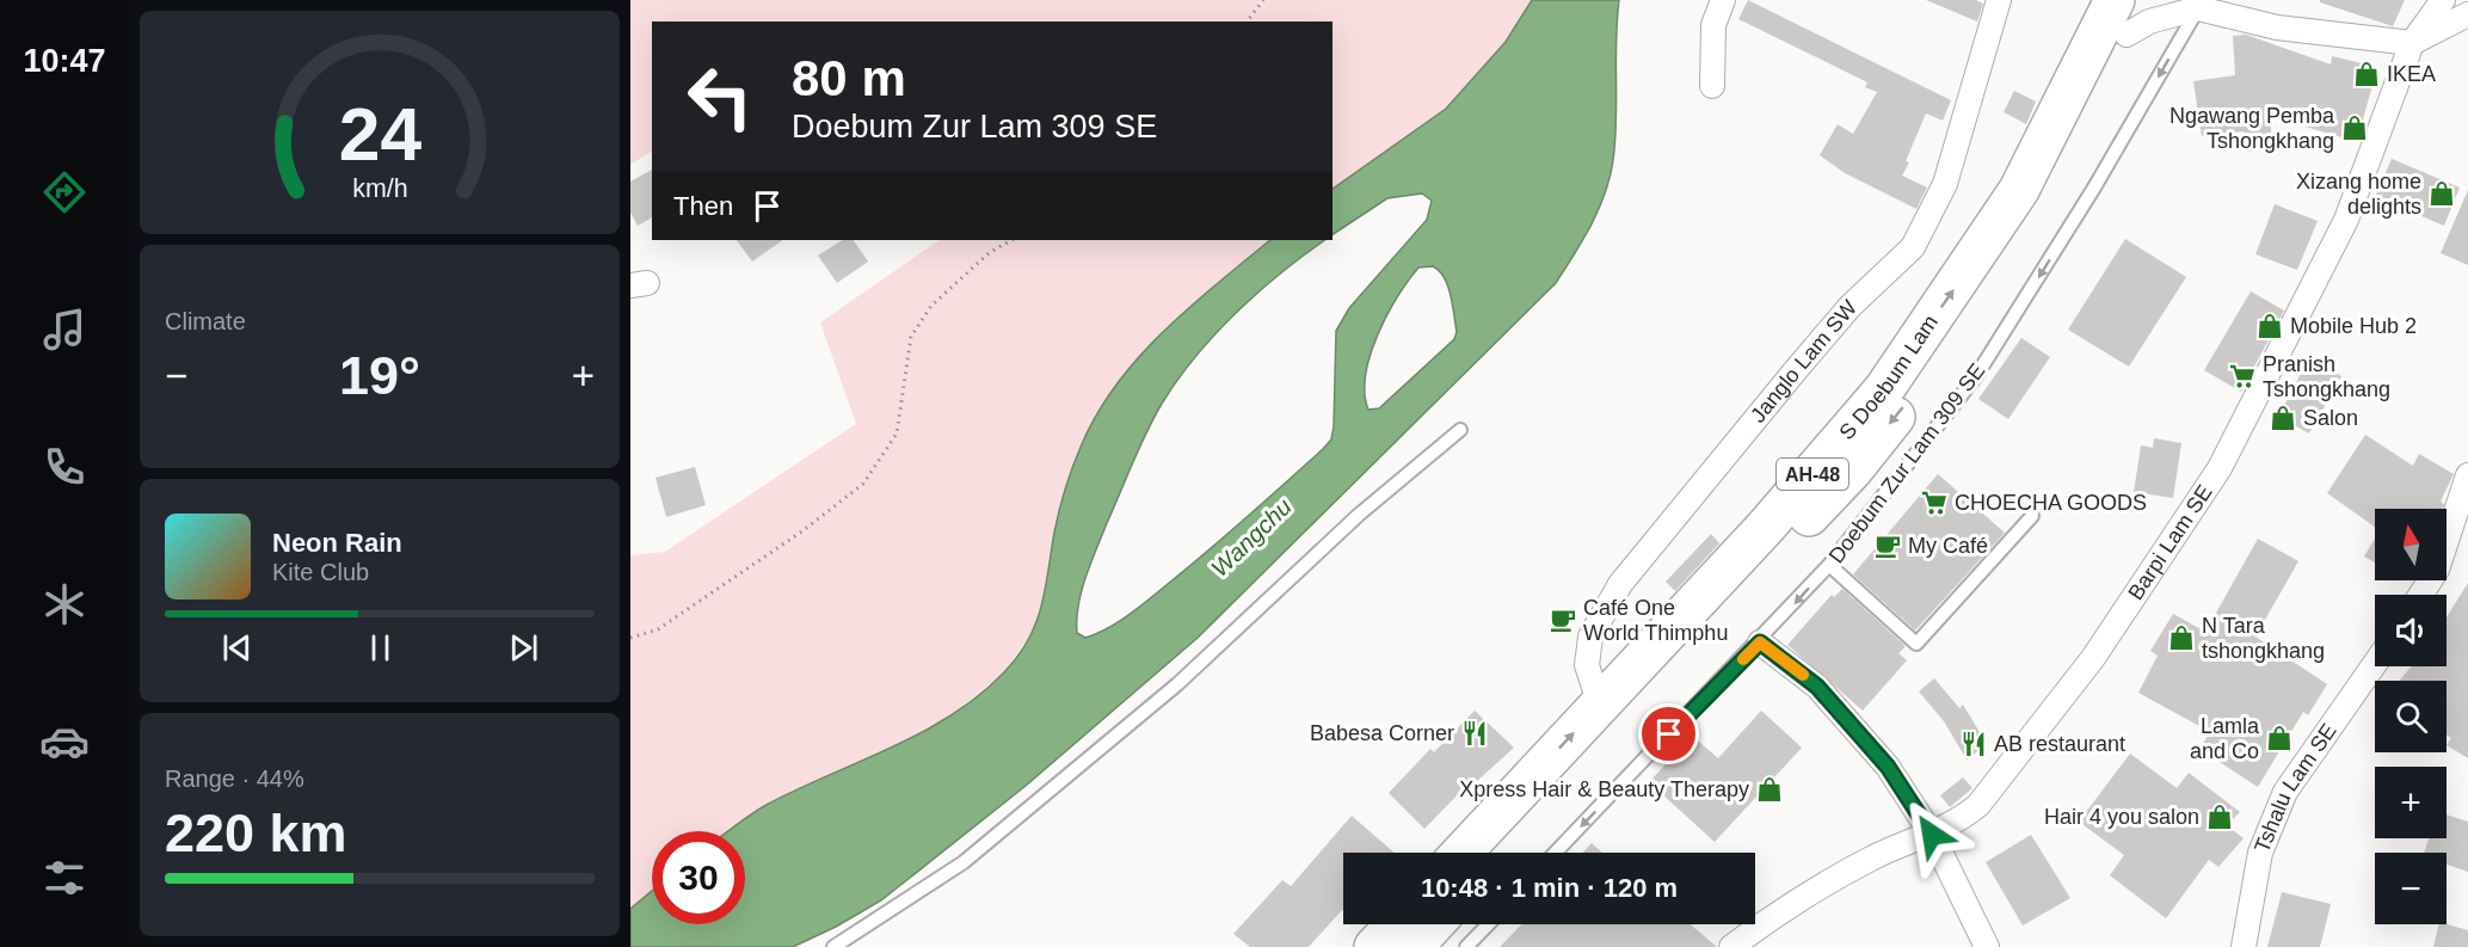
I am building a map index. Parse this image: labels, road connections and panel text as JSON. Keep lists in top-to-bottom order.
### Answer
{
  "streets": {
    "highway": ["S Doebum Lam", "AH-48"],
    "street": ["Janglo Lam SW", "Barpi Lam SE", "Tshalu Lam SE"],
    "lane": ["Doebum Zur Lam 309 SE"]
  },
  "crossings": [
    ["Janglo Lam SW", "S Doebum Lam"]
  ],
  "one_way": ["Doebum Zur Lam 309 SE"],
  "water": ["Wangchu"],
  "places": {
    "shop": [
      "IKEA",
      "Ngawang Pemba Tshongkhang",
      "Xizang home delights",
      "Mobile Hub 2",
      "Salon",
      "N Tara tshongkhang",
      "Lamla and Co",
      "Xpress Hair & Beauty Therapy",
      "Hair 4 you salon"
    ],
    "supermarket": ["Pranish Tshongkhang", "CHOECHA GOODS"],
    "cafe": ["My Café", "Café One World Thimphu"],
    "restaurant": ["Babesa Corner", "AB restaurant"]
  },
  "north": "top",
  "page": {
    "tabs": "10:47",
    "turn": ["80 m", "Doebum Zur Lam 309 SE"],
    "then": "Then",
    "tile": [
      "Climate",
      ["Range · 44%", "220 km"]
    ],
    "heat": ["−", "19°", "+"],
    "map_buttons": ["+", "−"],
    "song": ["Neon Rain", "Kite Club"],
    "limit": "30",
    "trip": "10:48 · 1 min · 120 m",
    "gauge": ["24", "km/h"]
  }
}
